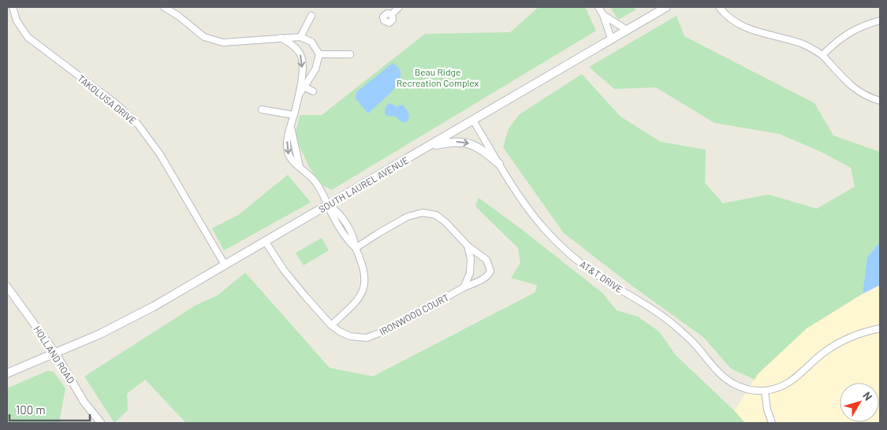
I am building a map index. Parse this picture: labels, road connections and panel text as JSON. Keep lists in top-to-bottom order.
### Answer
{
  "streets": {
    "main road": ["SOUTH LAUREL AVENUE"],
    "street": [
      "TAKOLUSA DRIVE",
      "AT&T DRIVE",
      "IRONWOOD COURT",
      "HOLLAND ROAD"
    ]
  },
  "crossings": [
    ["TAKOLUSA DRIVE", "SOUTH LAUREL AVENUE"],
    ["SOUTH LAUREL AVENUE", "AT&T DRIVE"],
    ["SOUTH LAUREL AVENUE", "IRONWOOD COURT"],
    ["SOUTH LAUREL AVENUE", "HOLLAND ROAD"]
  ],
  "parks": ["Beau Ridge Recreation Complex"],
  "scale_bar": "100 m",
  "north": "top right"
}
